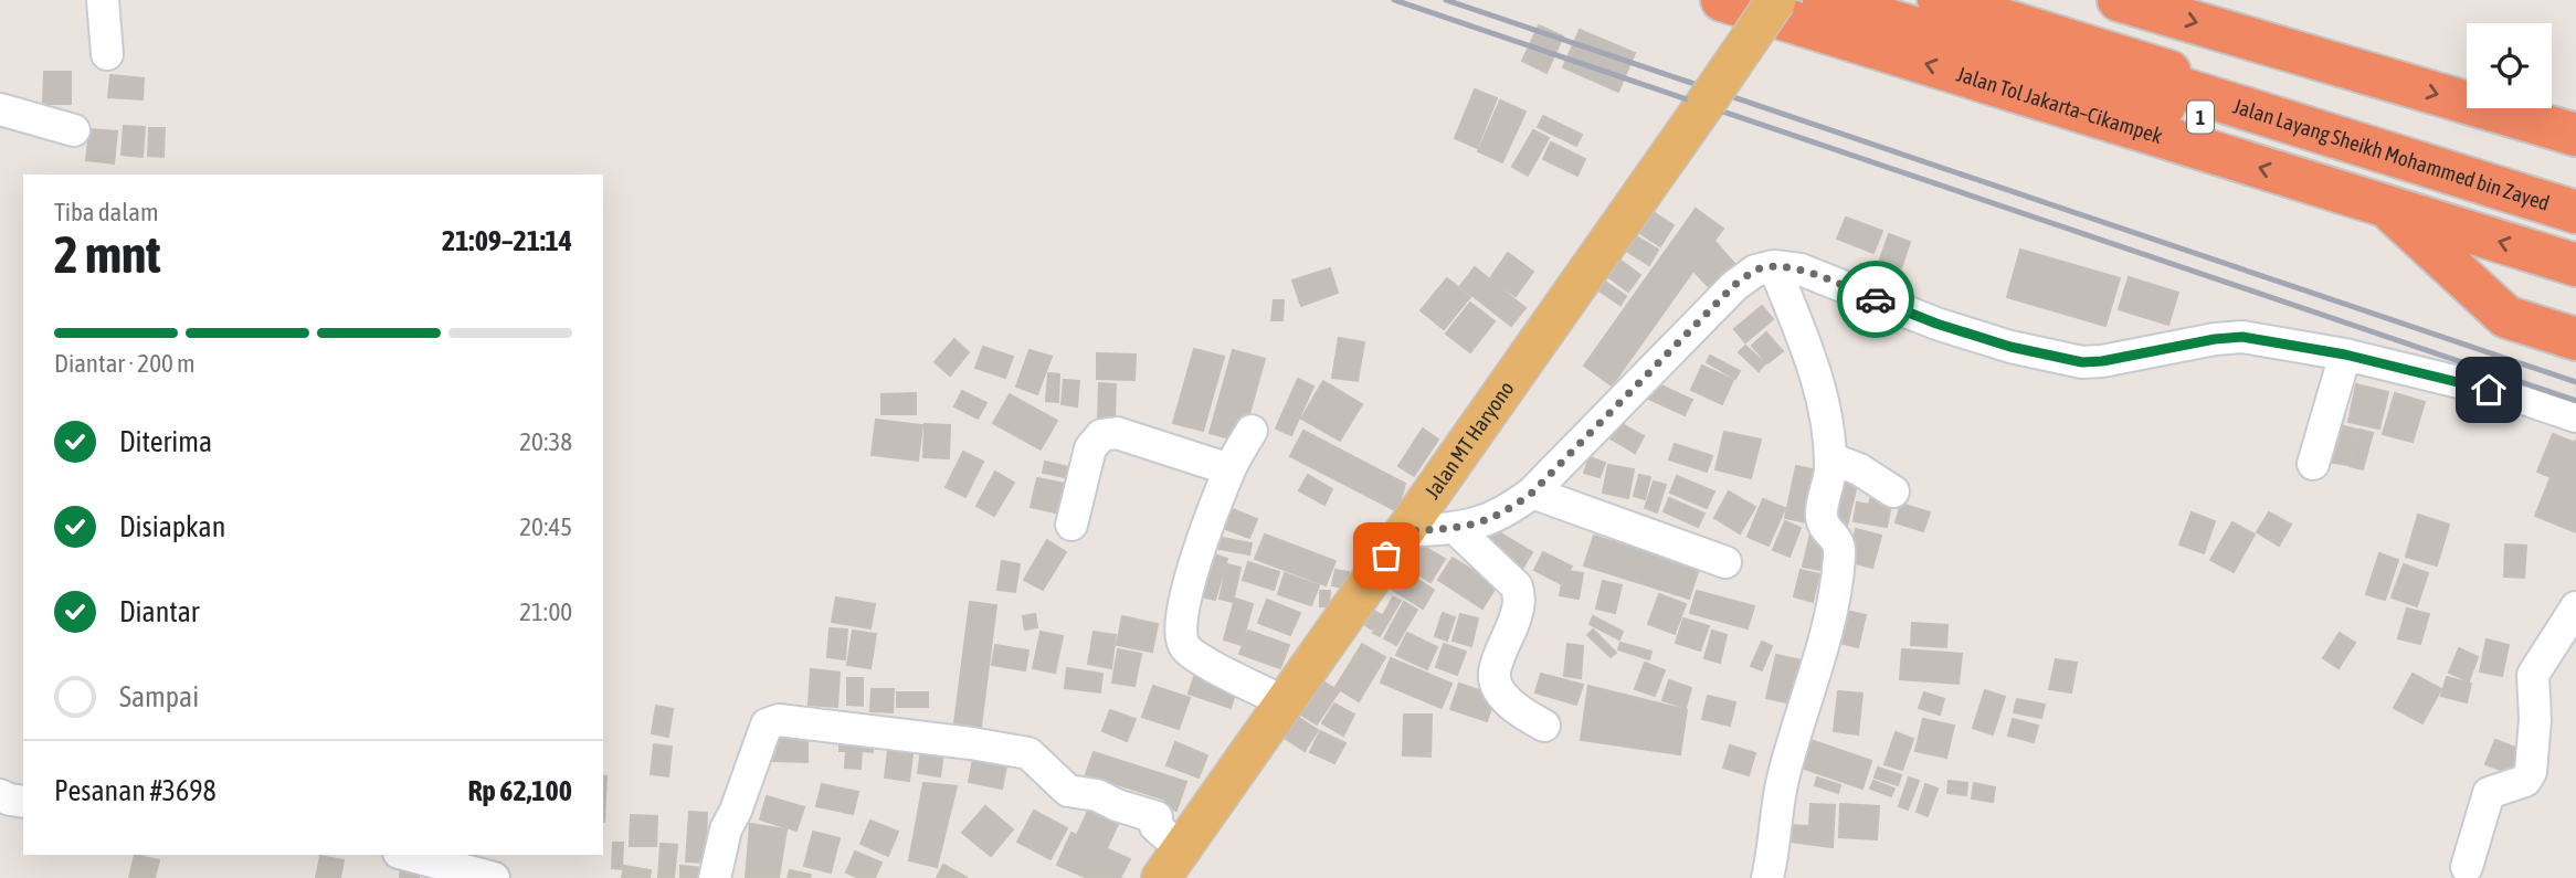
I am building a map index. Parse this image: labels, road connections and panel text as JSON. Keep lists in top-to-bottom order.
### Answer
{
  "streets": {
    "highway": ["Jalan Tol Jakarta–Cikampek", "1", "Jalan Layang Sheikh Mohammed bin Zayed"],
    "main road": ["Jalan MT Haryono"]
  },
  "page": {
    "heading": ["2 mnt", "Tiba dalam", "21:09–21:14"],
    "panel": ["Pesanan #3698", "Rp 62,100"],
    "bar": "Diantar · 200 m",
    "list": [
      ["Diterima", "20:38"],
      ["Disiapkan", "20:45"],
      ["Diantar", "21:00"],
      "Sampai"
    ]
  }
}
